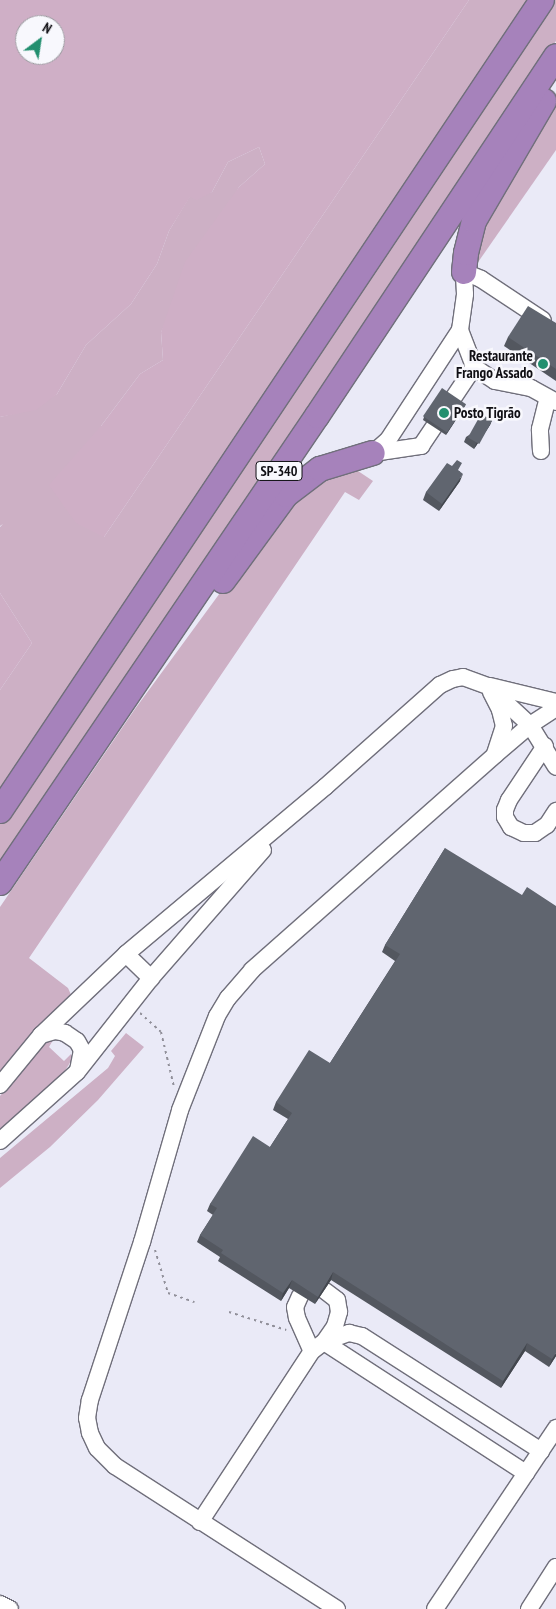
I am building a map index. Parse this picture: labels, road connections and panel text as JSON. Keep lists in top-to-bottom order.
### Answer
{
  "streets": {
    "highway": ["SP-340"]
  },
  "places": ["Restaurante Frango Assado", "Posto Tigrão"],
  "north": "top right"
}
